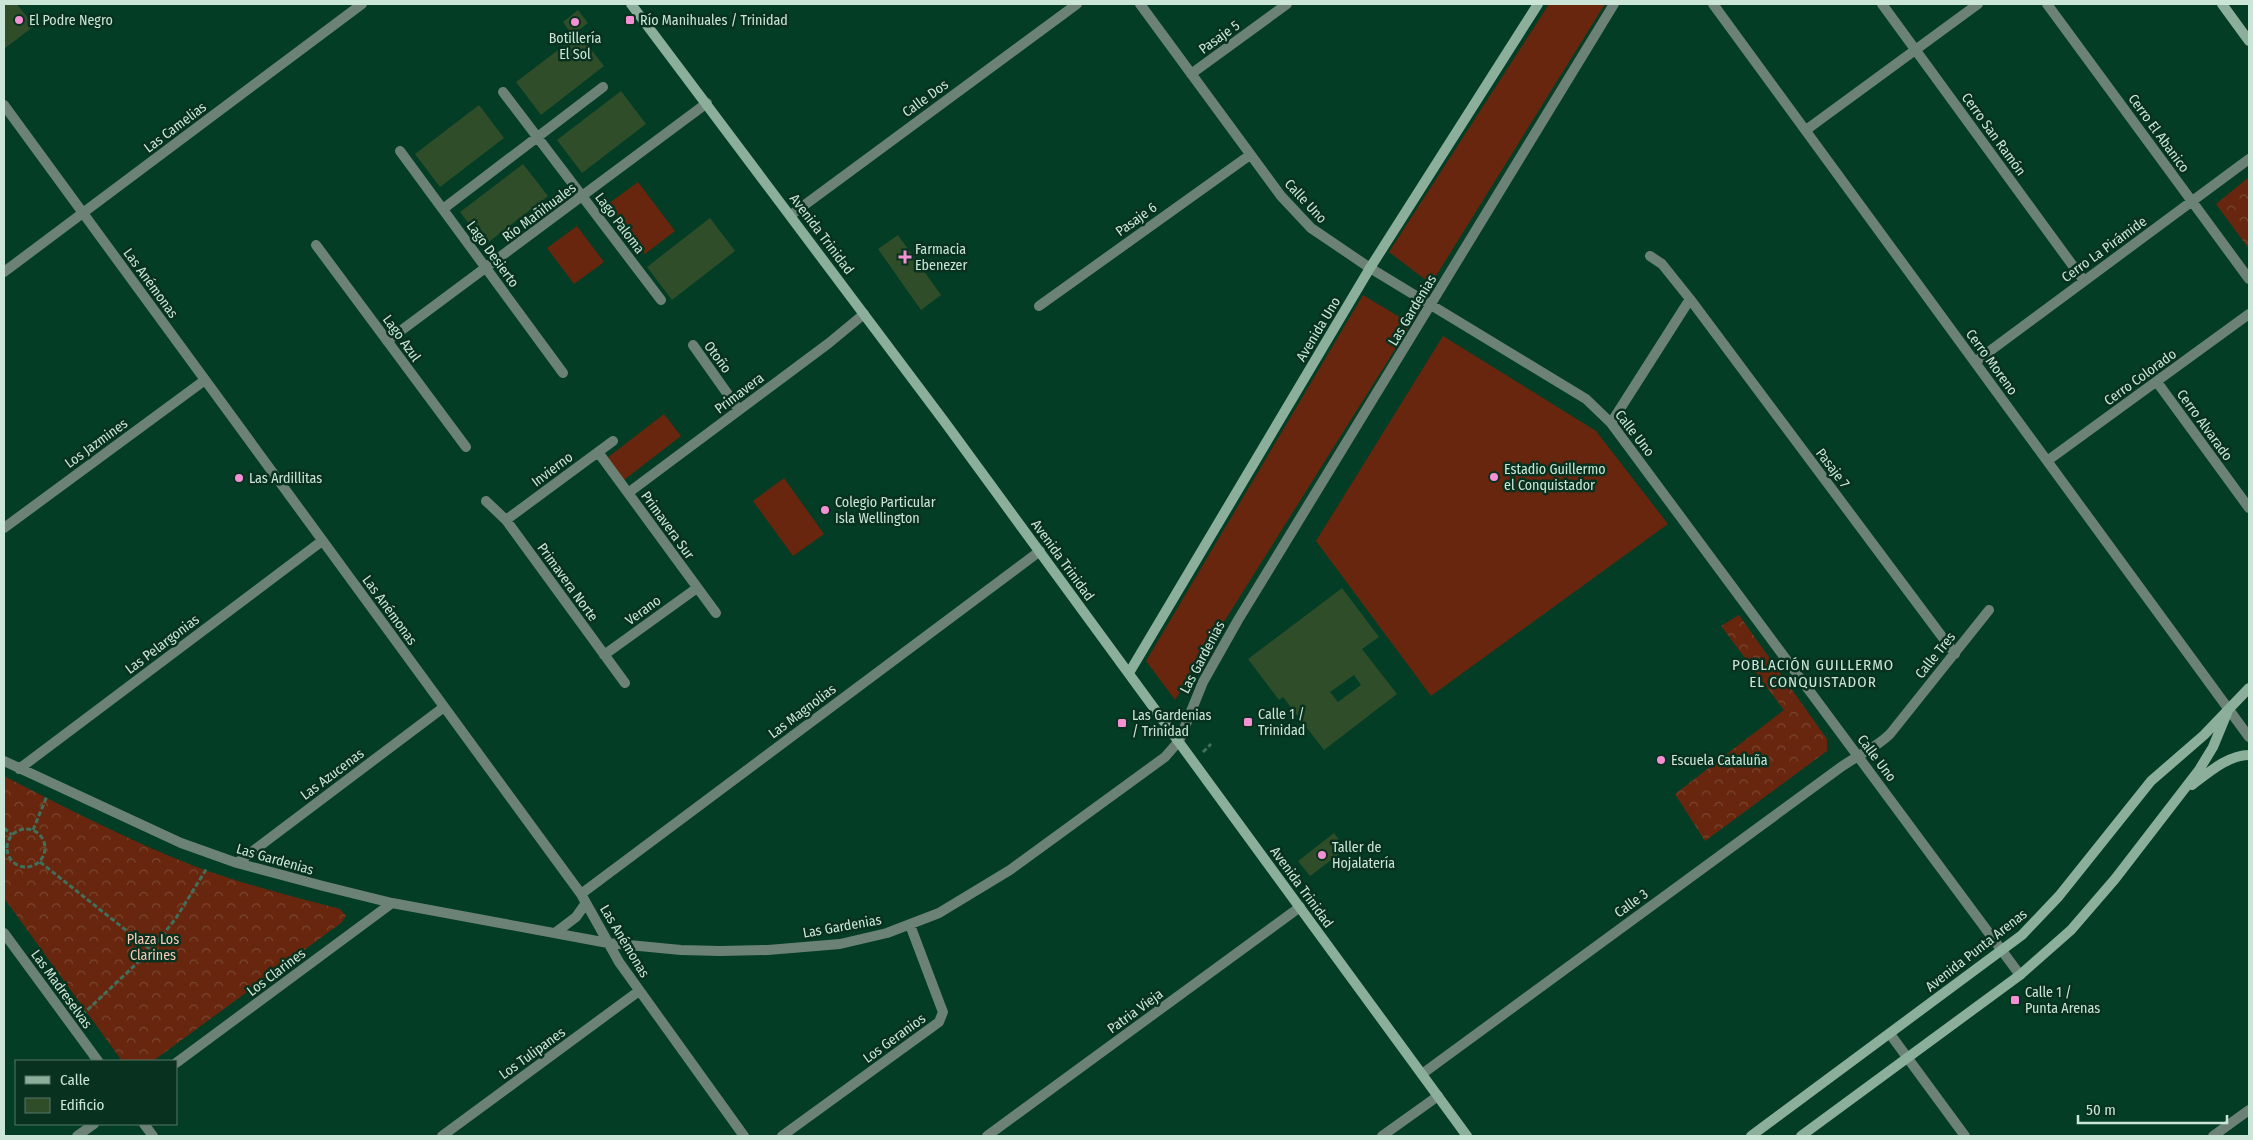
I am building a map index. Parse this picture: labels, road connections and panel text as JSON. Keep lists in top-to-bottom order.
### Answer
{
  "streets": {
    "main road": ["Avenida Trinidad", "Avenida Uno", "Avenida Punta Arenas"],
    "street": [
      "Pasaje 5",
      "Calle Dos",
      "Las Camelias",
      "Cerro El Abanico",
      "Cerro San Ramón",
      "Calle Uno",
      "Río Mañihuales",
      "Pasaje 6",
      "Lago Paloma",
      "Cerro La Pirámide",
      "Lago Desierto",
      "Las Anémonas",
      "Las Gardenias",
      "Lago Azul",
      "Otoño",
      "Cerro Moreno",
      "Cerro Colorado",
      "Primavera",
      "Cerro Alvarado",
      "Los Jazmines",
      "Pasaje 7",
      "Invierno",
      "Primavera Sur",
      "Primavera Norte",
      "Verano",
      "Las Pelargonias",
      "Calle Tres",
      "Las Magnolias",
      "Las Azucenas",
      "Calle 3",
      "Los Clarines",
      "Las Madreselvas",
      "Patria Vieja",
      "Los Geranios",
      "Los Tulipanes"
    ]
  },
  "crossings": [
    ["Pasaje 5", "Calle Uno"],
    ["Calle Dos", "Avenida Trinidad"],
    ["Las Camelias", "Las Anémonas"],
    ["Cerro El Abanico", "Cerro La Pirámide"],
    ["Cerro San Ramón", "Cerro La Pirámide"],
    ["Calle Uno", "Pasaje 6"],
    ["Calle Uno", "Las Gardenias"],
    ["Calle Uno", "Avenida Uno"],
    ["Calle Uno", "Calle Tres"],
    ["Calle Uno", "Calle 3"],
    ["Calle Uno", "Avenida Punta Arenas"],
    ["Río Mañihuales", "Lago Paloma"],
    ["Río Mañihuales", "Avenida Trinidad"],
    ["Río Mañihuales", "Lago Desierto"],
    ["Río Mañihuales", "Lago Azul"],
    ["Avenida Trinidad", "Las Gardenias"],
    ["Avenida Trinidad", "Avenida Uno"],
    ["Avenida Trinidad", "Primavera"],
    ["Avenida Trinidad", "Las Magnolias"],
    ["Avenida Trinidad", "Calle 3"],
    ["Avenida Trinidad", "Patria Vieja"],
    ["Cerro La Pirámide", "Cerro Moreno"],
    ["Las Anémonas", "Las Gardenias"],
    ["Las Anémonas", "Los Jazmines"],
    ["Las Anémonas", "Las Pelargonias"],
    ["Las Anémonas", "Las Magnolias"],
    ["Las Anémonas", "Las Azucenas"],
    ["Las Anémonas", "Los Tulipanes"],
    ["Las Gardenias", "Las Pelargonias"],
    ["Las Gardenias", "Las Azucenas"],
    ["Las Gardenias", "Los Clarines"],
    ["Las Gardenias", "Los Geranios"],
    ["Otoño", "Primavera"],
    ["Cerro Moreno", "Cerro Colorado"],
    ["Cerro Moreno", "Avenida Punta Arenas"],
    ["Cerro Colorado", "Cerro Alvarado"],
    ["Primavera", "Primavera Sur"],
    ["Pasaje 7", "Calle Tres"],
    ["Invierno", "Primavera Sur"],
    ["Invierno", "Primavera Norte"],
    ["Primavera Sur", "Verano"],
    ["Primavera Norte", "Verano"],
    ["Calle Tres", "Calle 3"]
  ],
  "districts": ["POBLACIÓN GUILLERMO EL CONQUISTADOR"],
  "parks": ["Plaza Los Clarines"],
  "places": {
    "other": [
      "El Podre Negro",
      "Botillería El Sol",
      "Estadio Guillermo el Conquistador",
      "Las Ardillitas",
      "Colegio Particular Isla Wellington",
      "Escuela Cataluña",
      "Taller de Hojalatería"
    ],
    "transit": [
      "Río Manihuales / Trinidad",
      "Calle 1 / Trinidad",
      "Las Gardenias / Trinidad",
      "Calle 1 / Punta Arenas"
    ],
    "health": ["Farmacia Ebenezer"]
  },
  "legend": ["Calle", "Edificio"],
  "scale_bar": "50 m"
}
